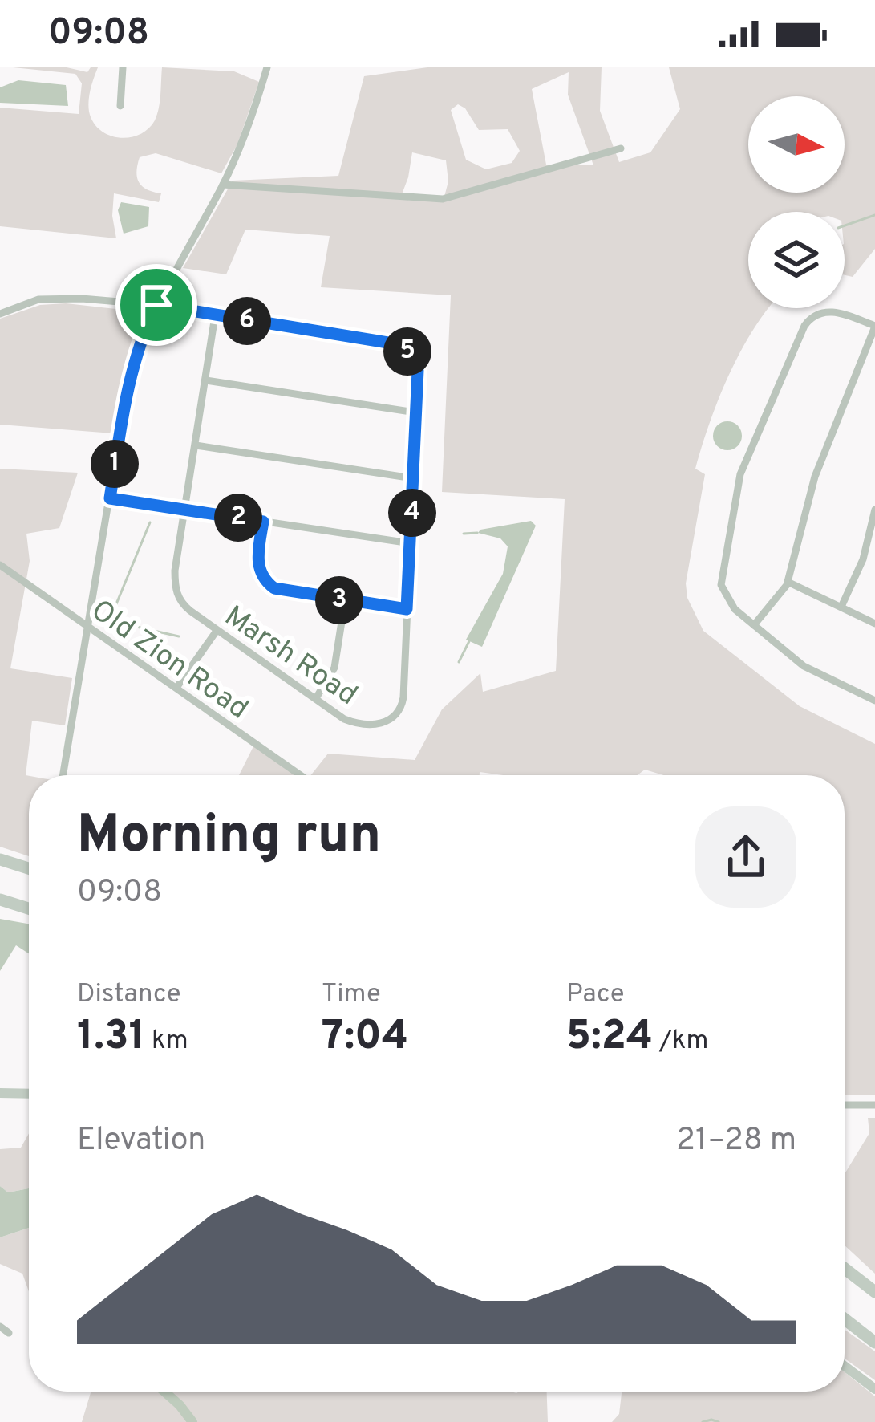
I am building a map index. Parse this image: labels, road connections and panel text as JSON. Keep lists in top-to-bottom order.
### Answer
{
  "streets": {
    "street": ["Marsh Road", "Old Zion Road"]
  },
  "north": "right",
  "page": {
    "status": "09:08",
    "pins": [
      "6",
      "5",
      "1",
      "4",
      "2",
      "3"
    ],
    "heading": ["Morning run", "09:08"],
    "stats": [
      ["Distance", "1.31 km"],
      ["Time", "7:04"],
      ["Pace", "5:24 /km"]
    ],
    "chart": ["Elevation", "21–28 m"]
  }
}
